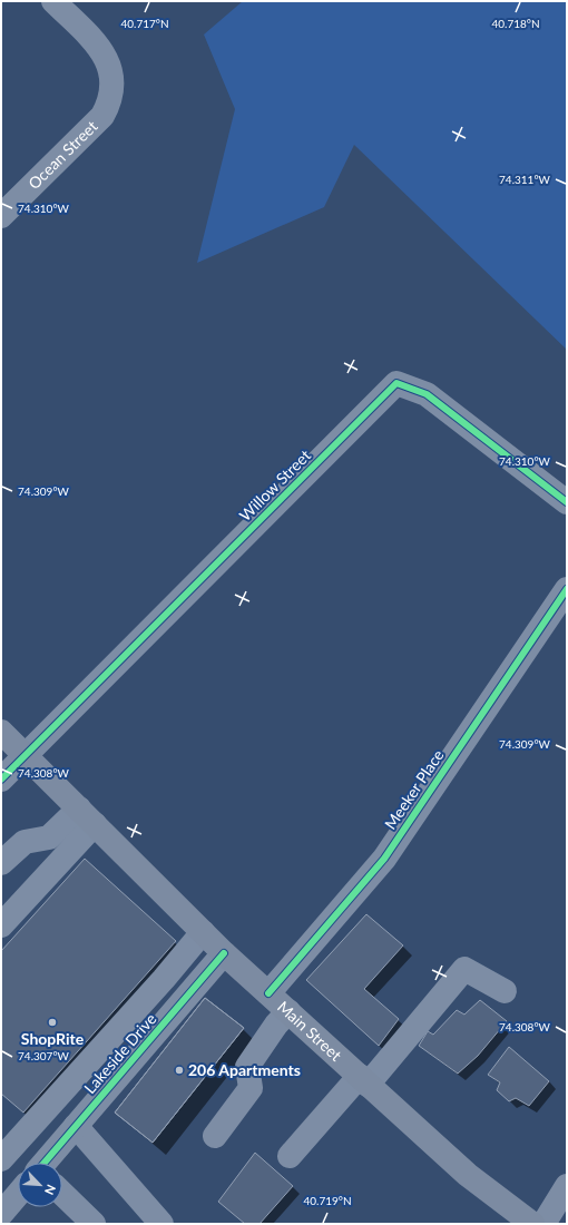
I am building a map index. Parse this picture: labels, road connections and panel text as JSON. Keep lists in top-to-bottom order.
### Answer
{
  "streets": {
    "main road": ["Main Street"],
    "street": [
      "Ocean Street",
      "Willow Street",
      "Meeker Place",
      "Lakeside Drive"
    ]
  },
  "crossings": [
    ["Willow Street", "Main Street"],
    ["Meeker Place", "Main Street"],
    ["Main Street", "Lakeside Drive"]
  ],
  "places": ["ShopRite", "206 Apartments"],
  "north": "bottom right",
  "coordinates": [
    "40.717°N",
    "40.718°N",
    "74.311°W",
    "74.310°W",
    "74.309°W",
    "74.308°W",
    "74.307°W",
    "40.719°N"
  ]
}
